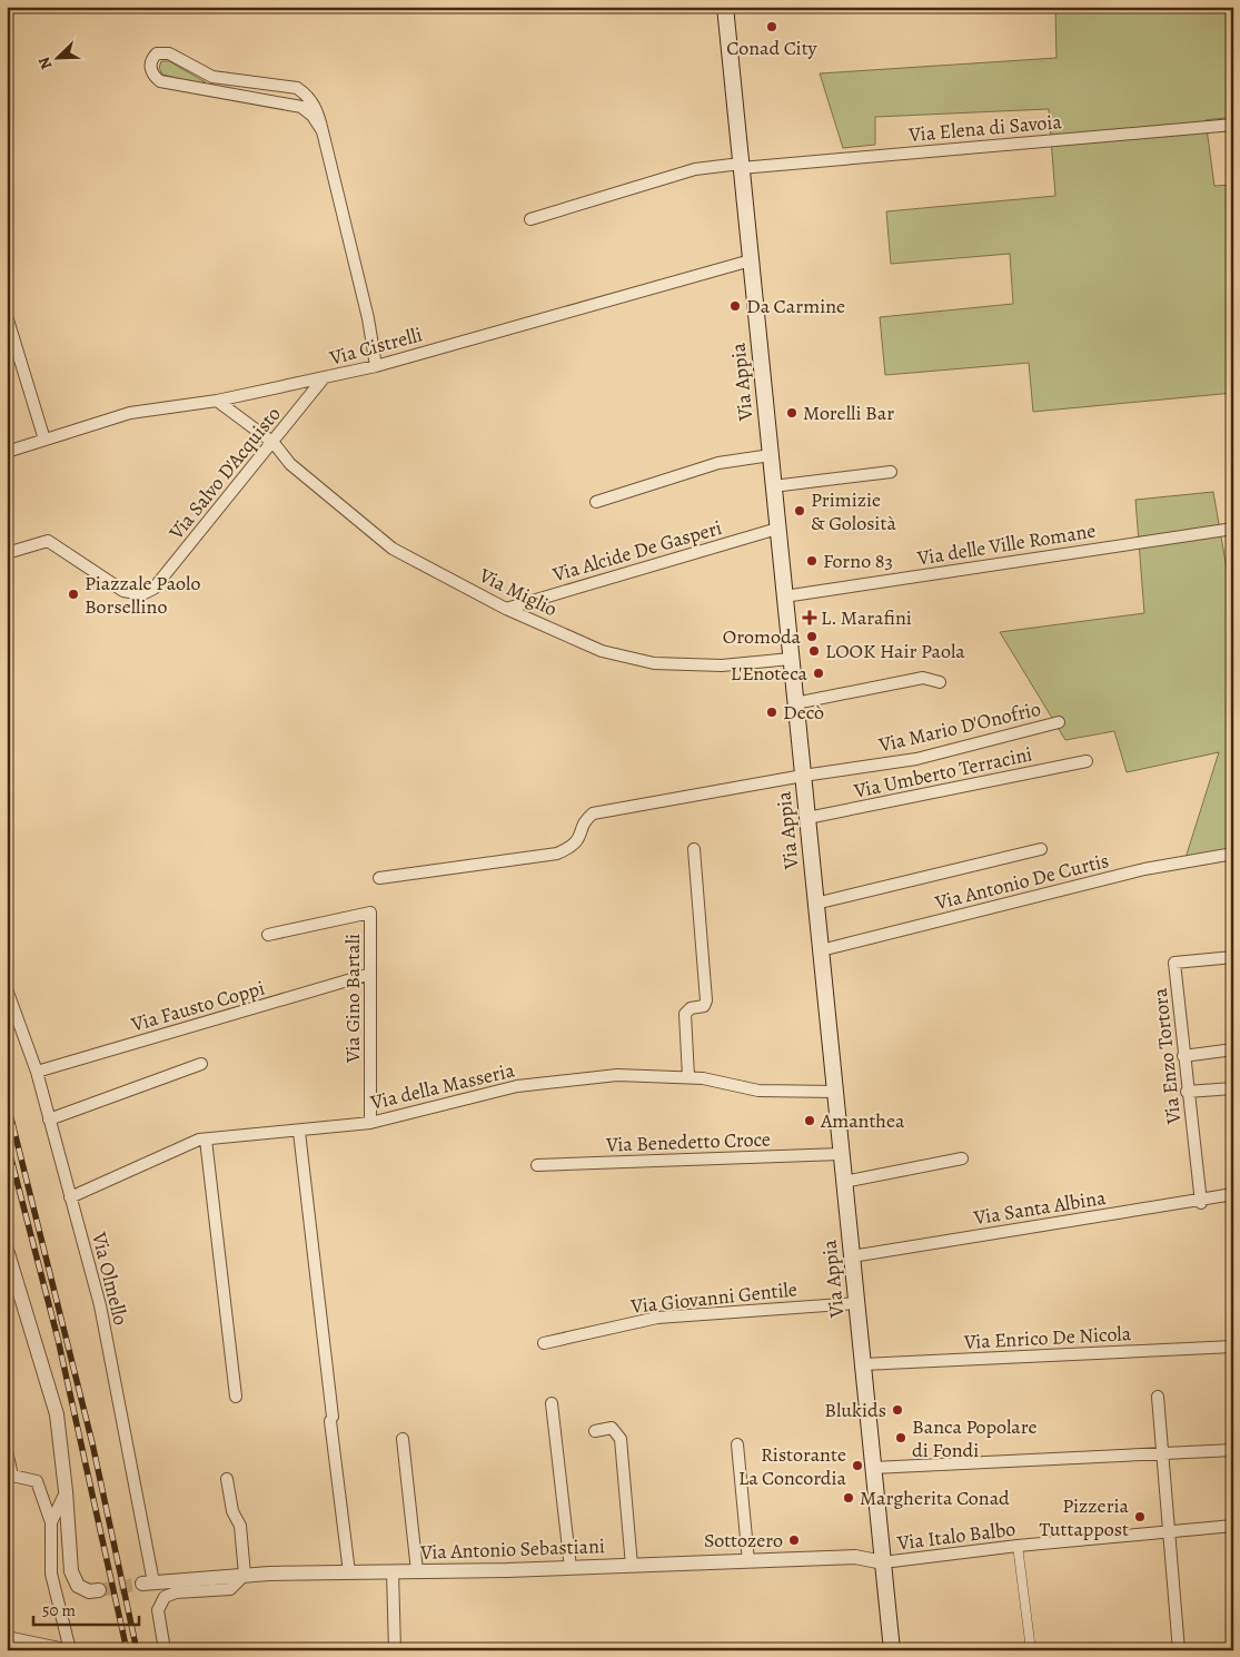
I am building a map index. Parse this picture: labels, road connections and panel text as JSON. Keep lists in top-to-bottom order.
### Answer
{
  "streets": {
    "main road": ["Via Appia"],
    "street": [
      "Via Elena di Savoia",
      "Via Cistrelli",
      "Via Salvo D'Acquisto",
      "Via delle Ville Romane",
      "Via Alcide De Gasperi",
      "Via Miglio",
      "Via Mario D'Onofrio",
      "Via Umberto Terracini",
      "Via Antonio De Curtis",
      "Via Gino Bartali",
      "Via Fausto Coppi",
      "Via Enzo Tortora",
      "Via della Masseria",
      "Via Benedetto Croce",
      "Via Santa Albina",
      "Via Olmello",
      "Via Giovanni Gentile",
      "Via Enrico De Nicola",
      "Via Italo Balbo",
      "Via Antonio Sebastiani"
    ]
  },
  "crossings": [
    ["Via Elena di Savoia", "Via Appia"],
    ["Via Cistrelli", "Via Appia"],
    ["Via Cistrelli", "Via Salvo D'Acquisto"],
    ["Via Cistrelli", "Via Miglio"],
    ["Via Appia", "Via delle Ville Romane"],
    ["Via Appia", "Via Alcide De Gasperi"],
    ["Via Appia", "Via Miglio"],
    ["Via Appia", "Via Mario D'Onofrio"],
    ["Via Appia", "Via Umberto Terracini"],
    ["Via Appia", "Via Antonio De Curtis"],
    ["Via Appia", "Via della Masseria"],
    ["Via Appia", "Via Benedetto Croce"],
    ["Via Appia", "Via Santa Albina"],
    ["Via Appia", "Via Giovanni Gentile"],
    ["Via Appia", "Via Enrico De Nicola"],
    ["Via Appia", "Via Italo Balbo"],
    ["Via Appia", "Via Antonio Sebastiani"],
    ["Via Salvo D'Acquisto", "Via Miglio"],
    ["Via Alcide De Gasperi", "Via Miglio"],
    ["Via Gino Bartali", "Via Fausto Coppi"],
    ["Via Gino Bartali", "Via della Masseria"],
    ["Via Fausto Coppi", "Via Olmello"],
    ["Via Enzo Tortora", "Via Santa Albina"],
    ["Via della Masseria", "Via Olmello"],
    ["Via Olmello", "Via Antonio Sebastiani"],
    ["Via Italo Balbo", "Via Antonio Sebastiani"]
  ],
  "places": {
    "other": [
      "Conad City",
      "Da Carmine",
      "Morelli Bar",
      "Primizie & Golosità",
      "Forno 83",
      "Piazzale Paolo Borsellino",
      "Oromoda",
      "LOOK Hair Paola",
      "L'Enoteca",
      "Decò",
      "Amanthea",
      "Blukids",
      "Banca Popolare di Fondi",
      "Ristorante La Concordia",
      "Margherita Conad",
      "Pizzeria Tuttappost",
      "Sottozero"
    ],
    "health": ["L. Marafini"]
  },
  "scale_bar": "50 m",
  "north": "bottom left"
}
